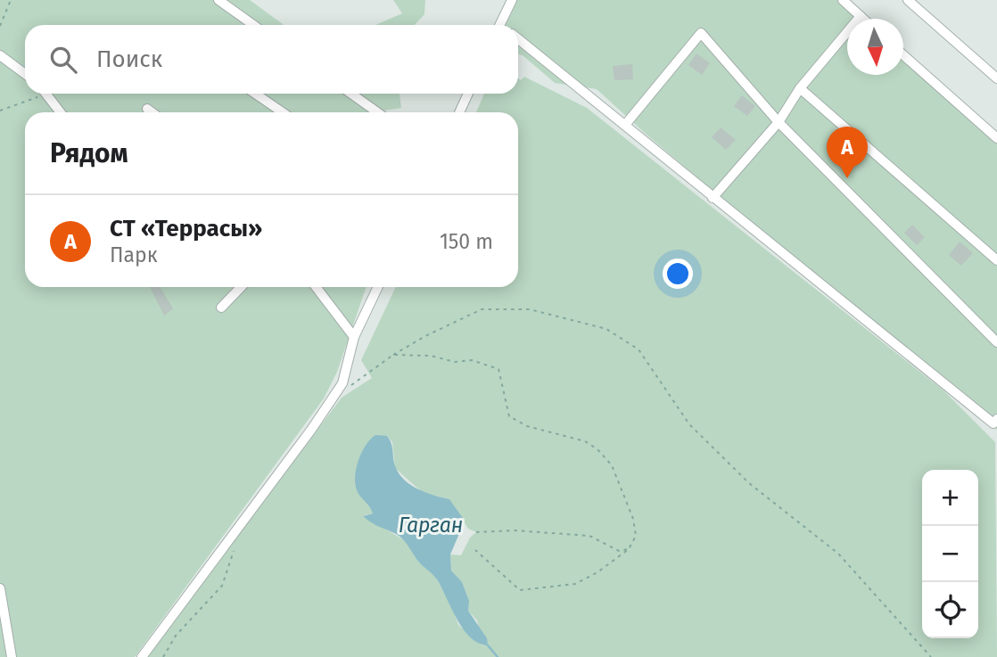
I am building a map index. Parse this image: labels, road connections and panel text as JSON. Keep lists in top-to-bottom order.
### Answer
{
  "water": ["Гарган"],
  "north": "bottom",
  "page": {
    "search": "Поиск",
    "heading": "Рядом",
    "pins": "A",
    "list": [
      {
        "mark": "A",
        "name": "СТ «Террасы»",
        "note": "Парк",
        "value": "150 m"
      }
    ],
    "map_buttons": ["+", "−"]
  }
}
